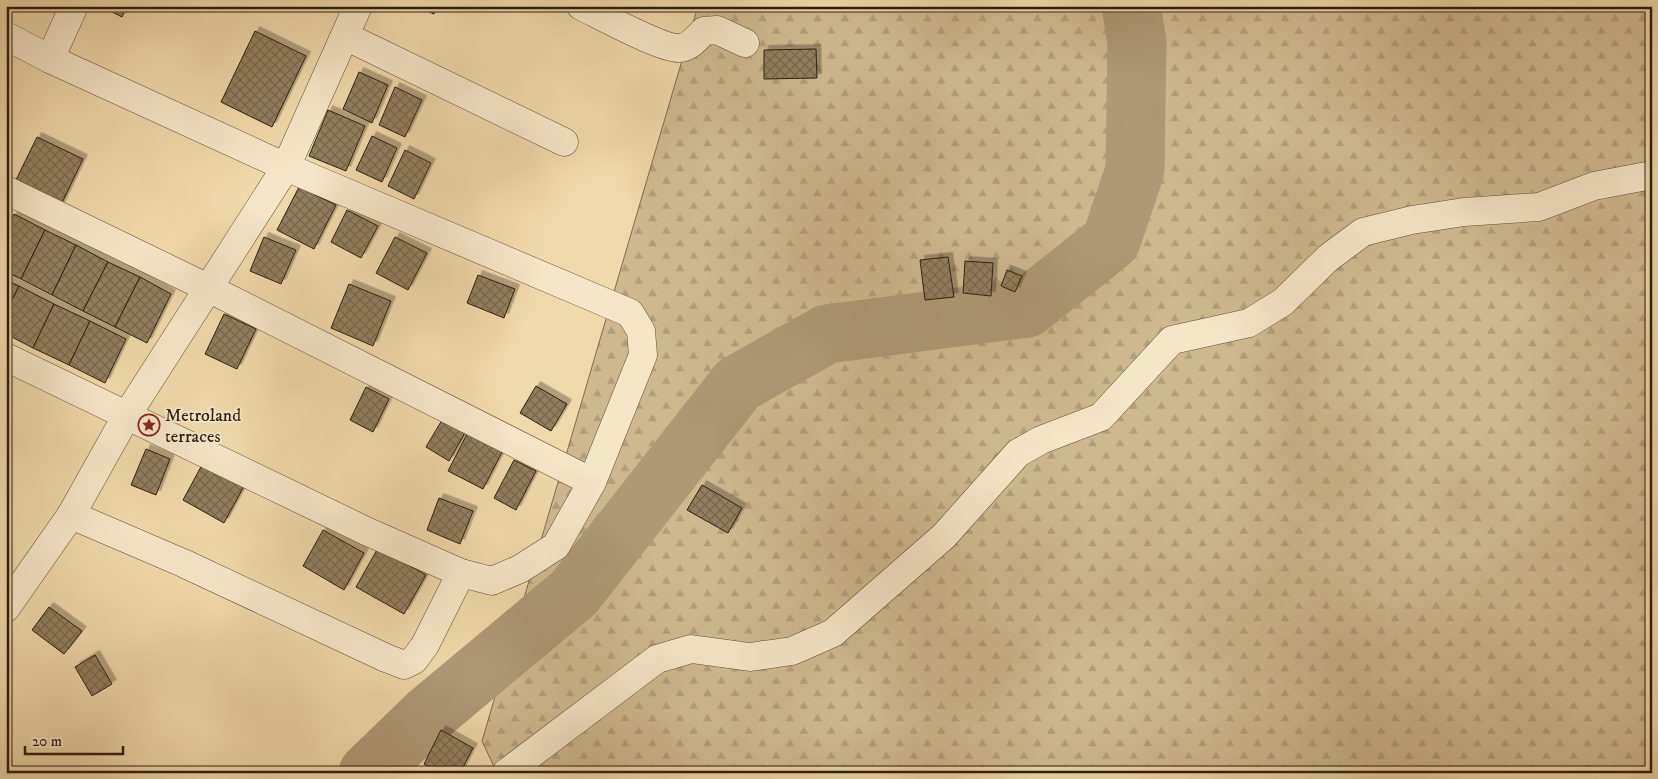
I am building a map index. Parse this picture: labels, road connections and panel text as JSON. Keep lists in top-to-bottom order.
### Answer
{
  "places": {
    "place": ["Metroland terraces"]
  },
  "scale_bar": "20 m"
}
